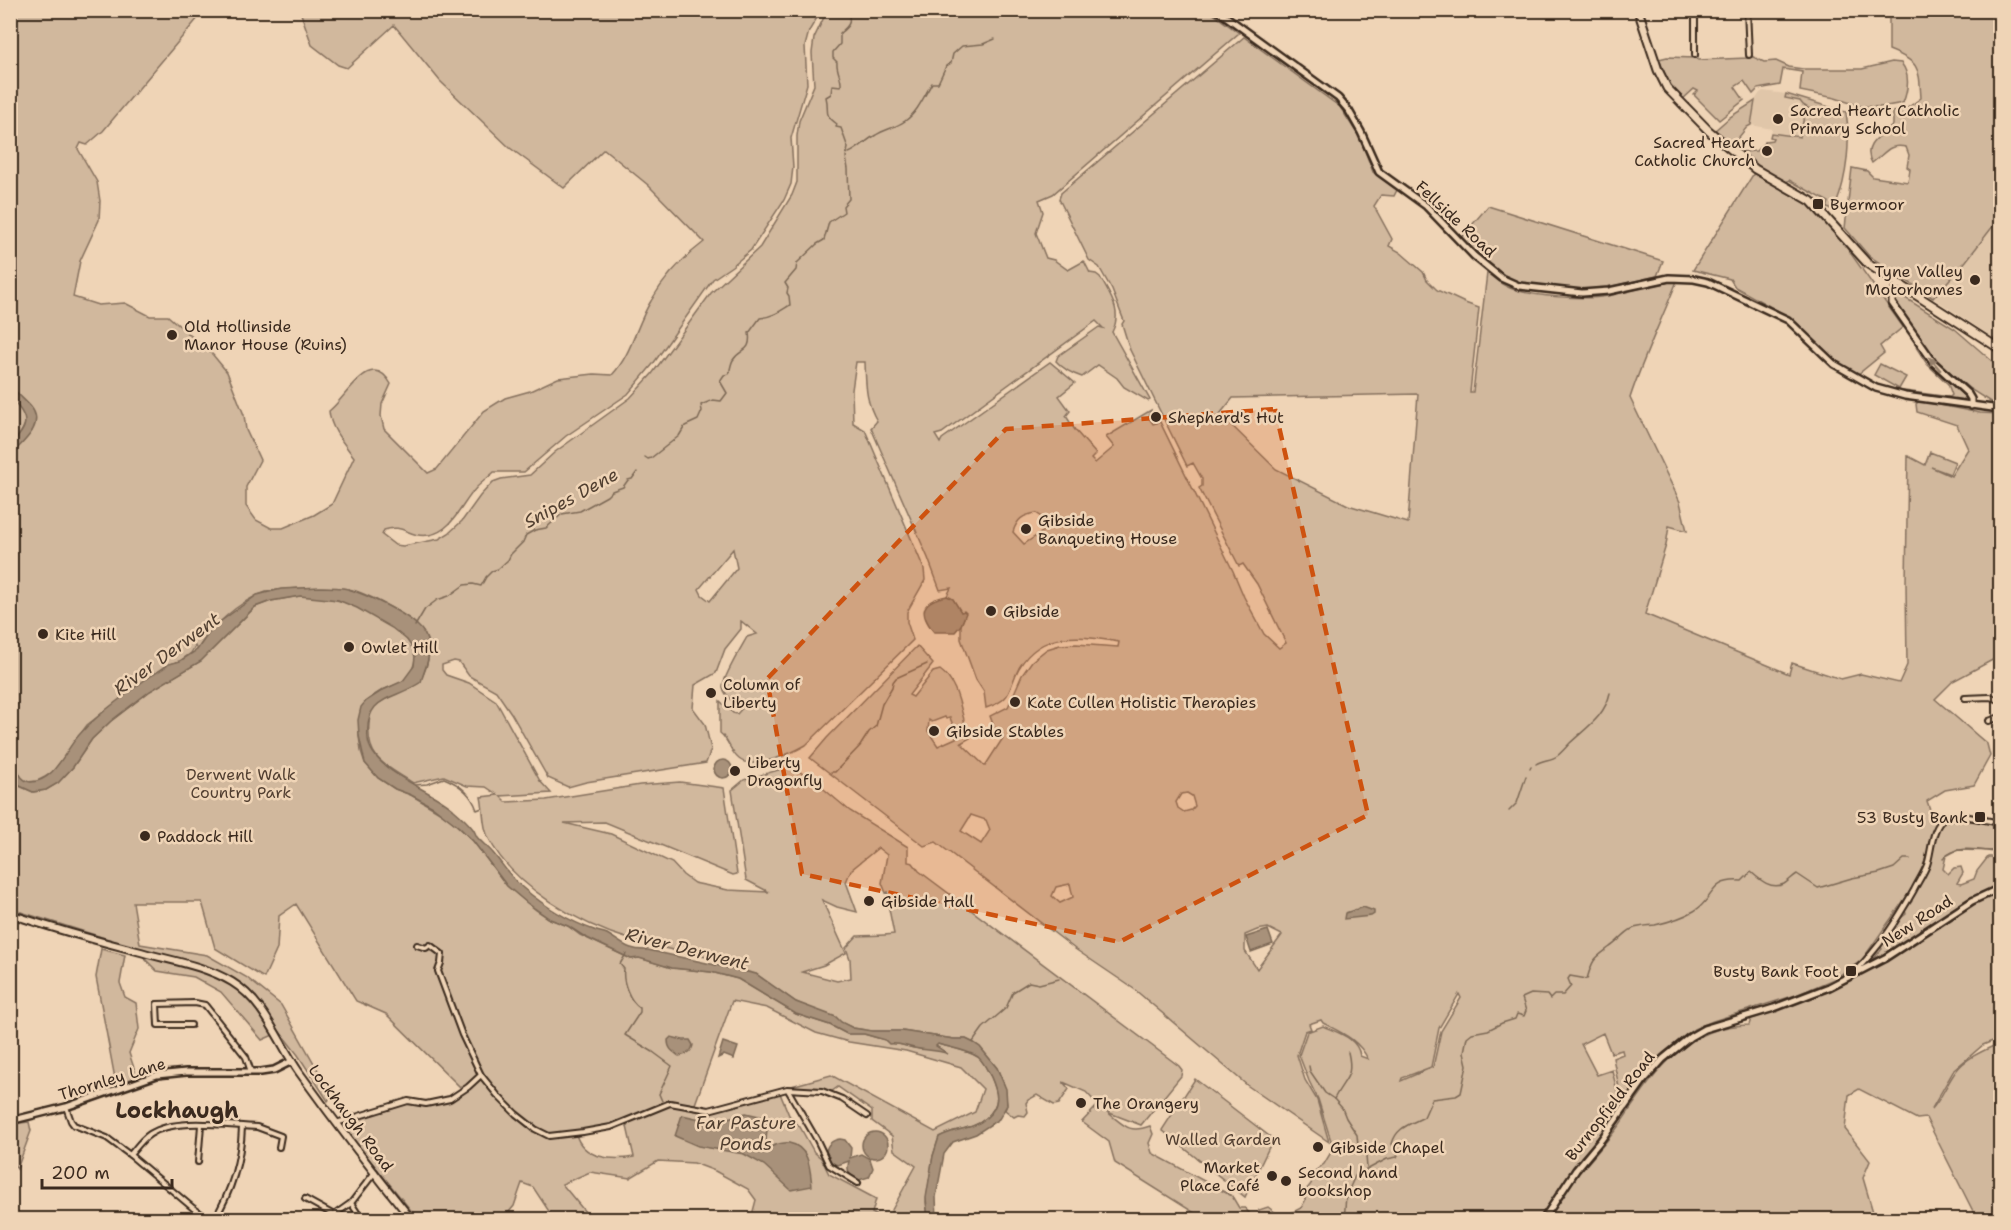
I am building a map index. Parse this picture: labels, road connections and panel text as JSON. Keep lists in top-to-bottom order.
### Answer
{
  "streets": {
    "main road": ["Lockhaugh Road"],
    "street": [
      "Fellside Road",
      "New Road",
      "Thornley Lane",
      "Burnopfield Road"
    ]
  },
  "crossings": [
    ["New Road", "Burnopfield Road"],
    ["Thornley Lane", "Lockhaugh Road"]
  ],
  "districts": ["Lockhaugh"],
  "water": ["Snipes Dene", "River Derwent", "Far Pasture Ponds"],
  "parks": ["Derwent Walk Country Park", "Walled Garden"],
  "places": {
    "other": [
      "Sacred Heart Catholic Primary School",
      "Sacred Heart Catholic Church",
      "Tyne Valley Motorhomes",
      "Old Hollinside Manor House (Ruins)",
      "Shepherd's Hut",
      "Gibside Banqueting House",
      "Gibside",
      "Kite Hill",
      "Owlet Hill",
      "Column of Liberty",
      "Kate Cullen Holistic Therapies",
      "Gibside Stables",
      "Liberty Dragonfly",
      "Paddock Hill",
      "Gibside Hall",
      "The Orangery",
      "Gibside Chapel",
      "Market Place Café",
      "Second hand bookshop"
    ],
    "transit": ["Byermoor", "53 Busty Bank", "Busty Bank Foot"]
  },
  "scale_bar": "200 m"
}
